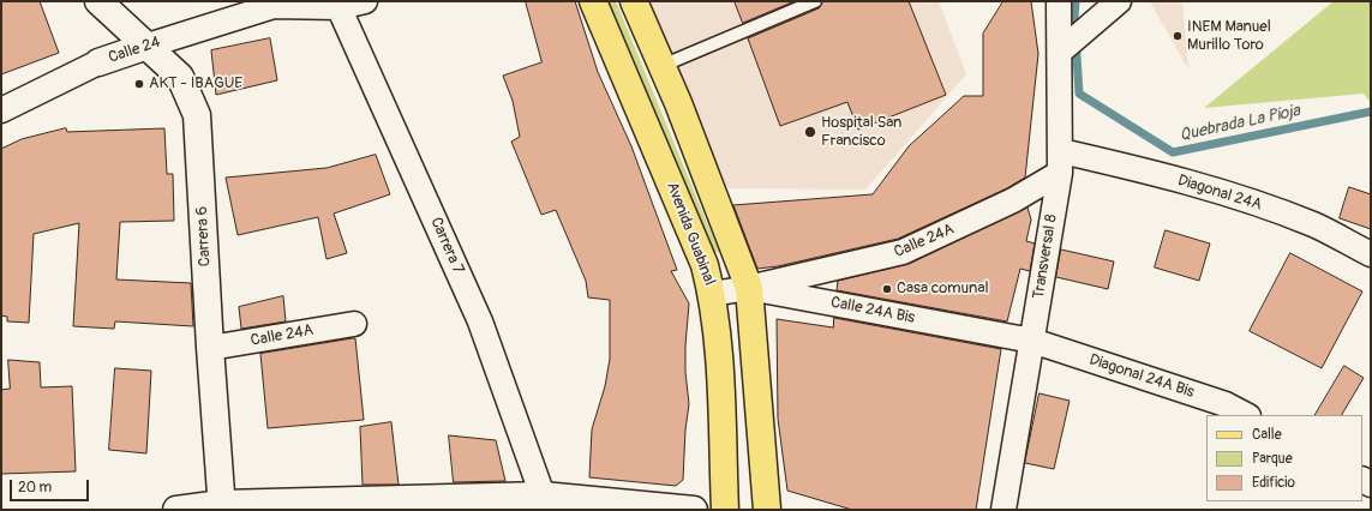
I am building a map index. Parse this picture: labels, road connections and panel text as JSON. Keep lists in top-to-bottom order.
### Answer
{
  "streets": {
    "main road": ["Avenida Guabinal"],
    "street": [
      "Calle 24",
      "Diagonal 24A",
      "Carrera 6",
      "Calle 24A",
      "Carrera 7",
      "Transversal 8",
      "Calle 24A Bis",
      "Diagonal 24A Bis"
    ]
  },
  "crossings": [
    ["Calle 24", "Carrera 6"],
    ["Calle 24", "Carrera 7"],
    ["Diagonal 24A", "Calle 24A"],
    ["Diagonal 24A", "Transversal 8"],
    ["Avenida Guabinal", "Calle 24A Bis"],
    ["Carrera 6", "Calle 24A"],
    ["Calle 24A", "Transversal 8"],
    ["Calle 24A", "Calle 24A Bis"],
    ["Transversal 8", "Calle 24A Bis"],
    ["Transversal 8", "Diagonal 24A Bis"],
    ["Calle 24A Bis", "Diagonal 24A Bis"]
  ],
  "water": ["Quebrada La Pioja"],
  "places": [
    "INEM Manuel Murillo Toro",
    "AKT - IBAGUE",
    "Hospital San Francisco",
    "Casa comunal"
  ],
  "legend": ["Calle", "Parque", "Edificio"],
  "scale_bar": "20 m"
}
